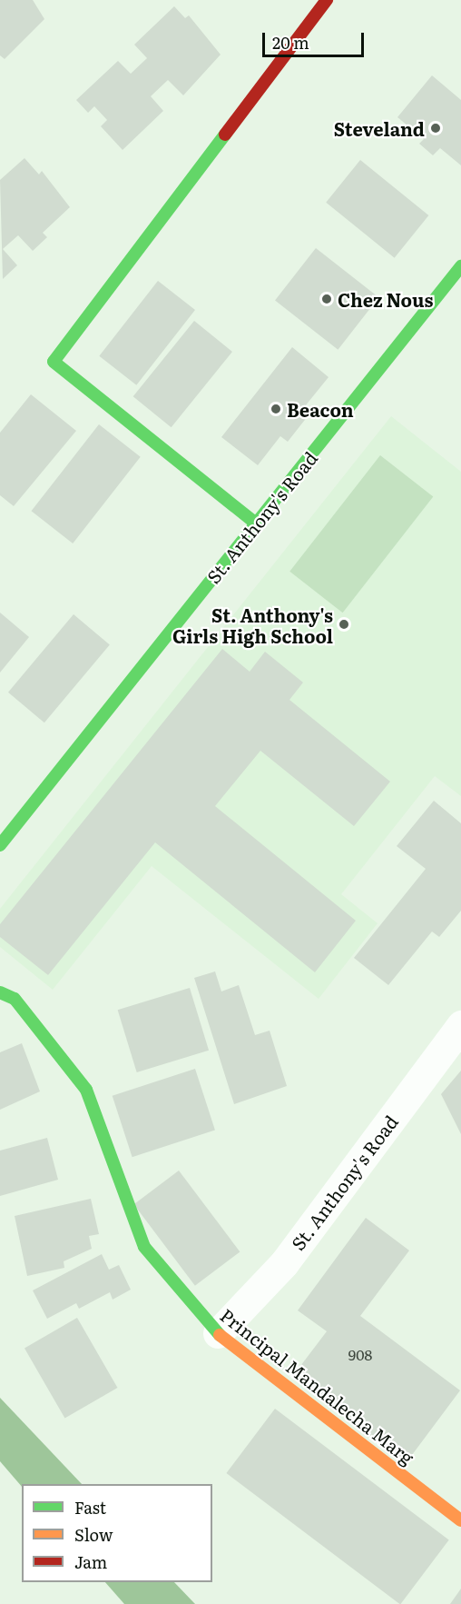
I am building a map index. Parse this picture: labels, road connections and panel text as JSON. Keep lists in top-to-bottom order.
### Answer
{
  "streets": {
    "street": ["St. Anthony's Road", "Principal Mandalecha Marg"]
  },
  "crossings": [
    ["St. Anthony's Road", "Principal Mandalecha Marg"]
  ],
  "places": [
    "Steveland",
    "Chez Nous",
    "Beacon",
    "St. Anthony's Girls High School"
  ],
  "house_numbers": ["908"],
  "legend": ["Fast", "Slow", "Jam"],
  "scale_bar": "20 m"
}
